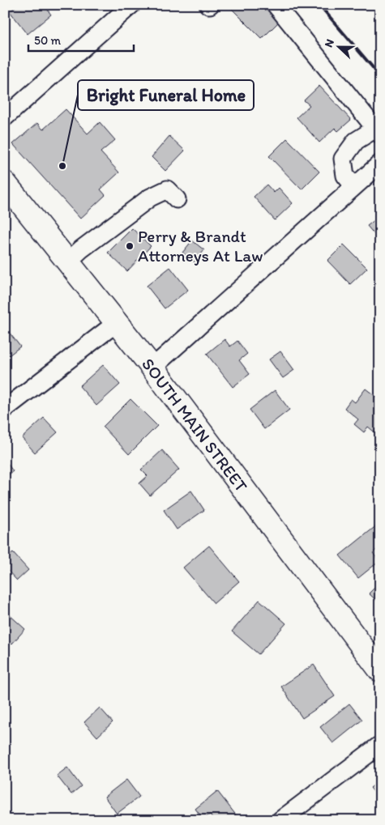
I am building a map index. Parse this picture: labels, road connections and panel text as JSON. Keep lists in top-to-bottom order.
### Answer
{
  "streets": {
    "main road": ["SOUTH MAIN STREET"]
  },
  "places": ["Bright Funeral Home", "Perry & Brandt Attorneys At Law"],
  "scale_bar": "50 m",
  "north": "left"
}
